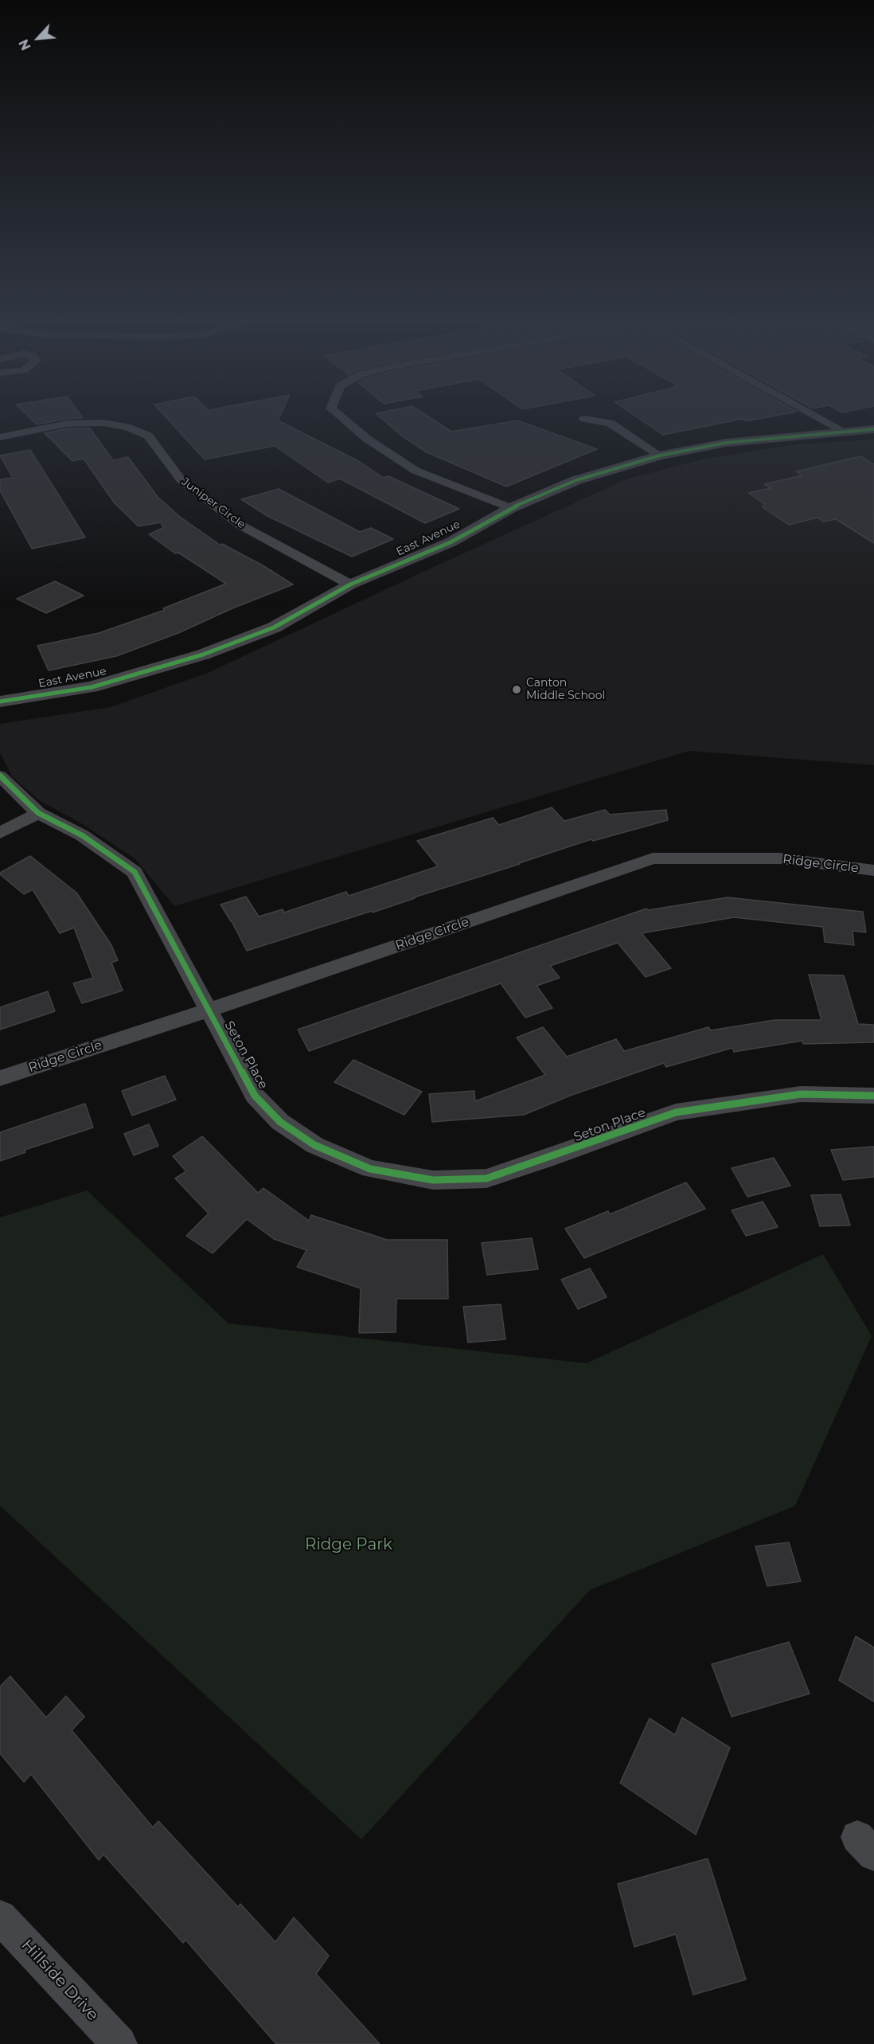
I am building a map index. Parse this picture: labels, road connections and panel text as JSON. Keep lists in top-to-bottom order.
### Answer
{
  "streets": {
    "street": [
      "Juniper Circle",
      "East Avenue",
      "Ridge Circle",
      "Seton Place",
      "Hillside Drive"
    ]
  },
  "crossings": [
    ["Juniper Circle", "East Avenue"],
    ["Ridge Circle", "Seton Place"]
  ],
  "parks": ["Ridge Park"],
  "places": ["Canton Middle School"],
  "north": "bottom left"
}
